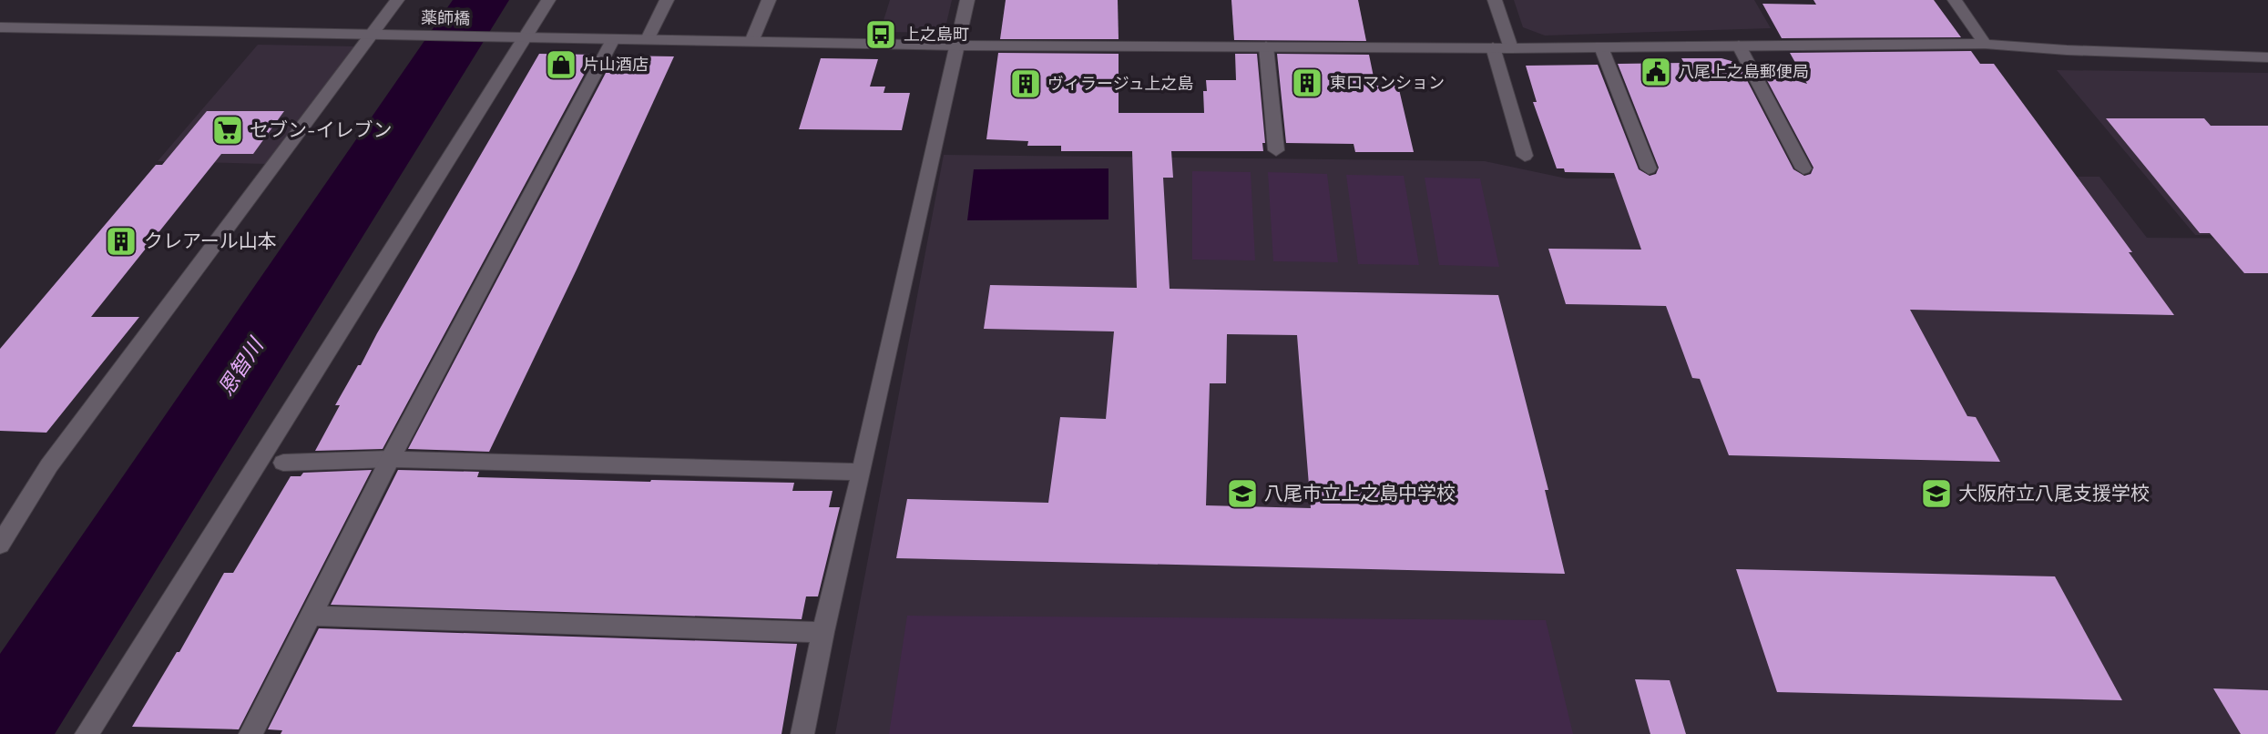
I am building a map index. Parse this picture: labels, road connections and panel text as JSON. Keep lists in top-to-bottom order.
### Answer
{
  "streets": {
    "street": ["薬師橋"]
  },
  "water": ["恩智川"],
  "places": {
    "bus stop": ["上之島町"],
    "shop": ["片山酒店"],
    "public building": ["八尾上之島郵便局"],
    "building": ["東口マンション", "ヴィラージュ上之島", "クレアール山本"],
    "supermarket": ["セブン-イレブン"],
    "school or university": ["八尾市立上之島中学校", "大阪府立八尾支援学校"]
  }
}
